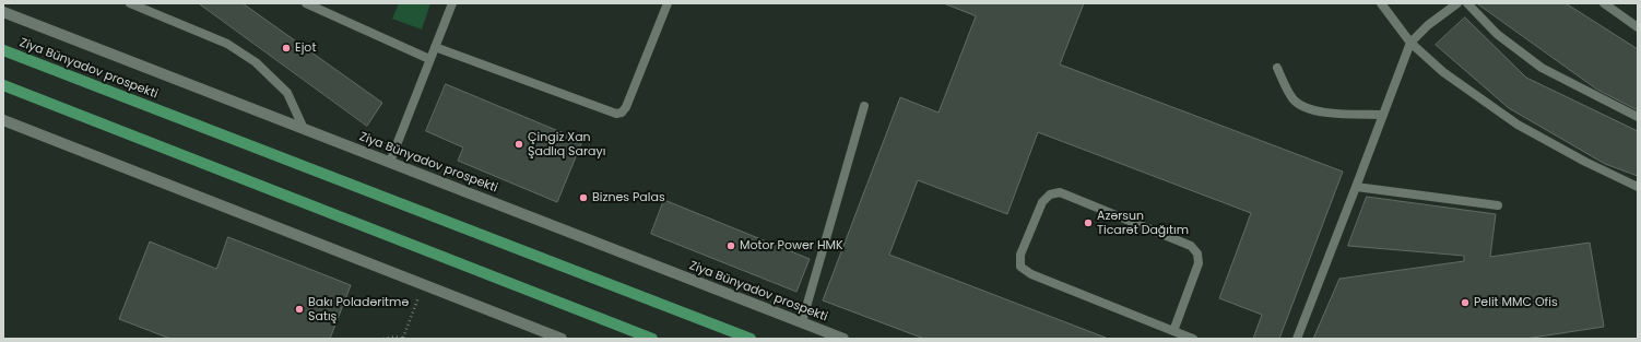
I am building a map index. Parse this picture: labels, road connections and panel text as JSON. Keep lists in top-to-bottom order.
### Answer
{
  "streets": {
    "main road": ["Ziya Bünyadov prospekti"]
  },
  "places": [
    "Ejot",
    "Çingiz Xan Şadlıq Sarayı",
    "Biznes Palas",
    "Azərsun Ticarət Dağıtım",
    "Motor Power HMK",
    "Pelit MMC Ofis",
    "Bakı Poladəritmə Satış"
  ]
}
